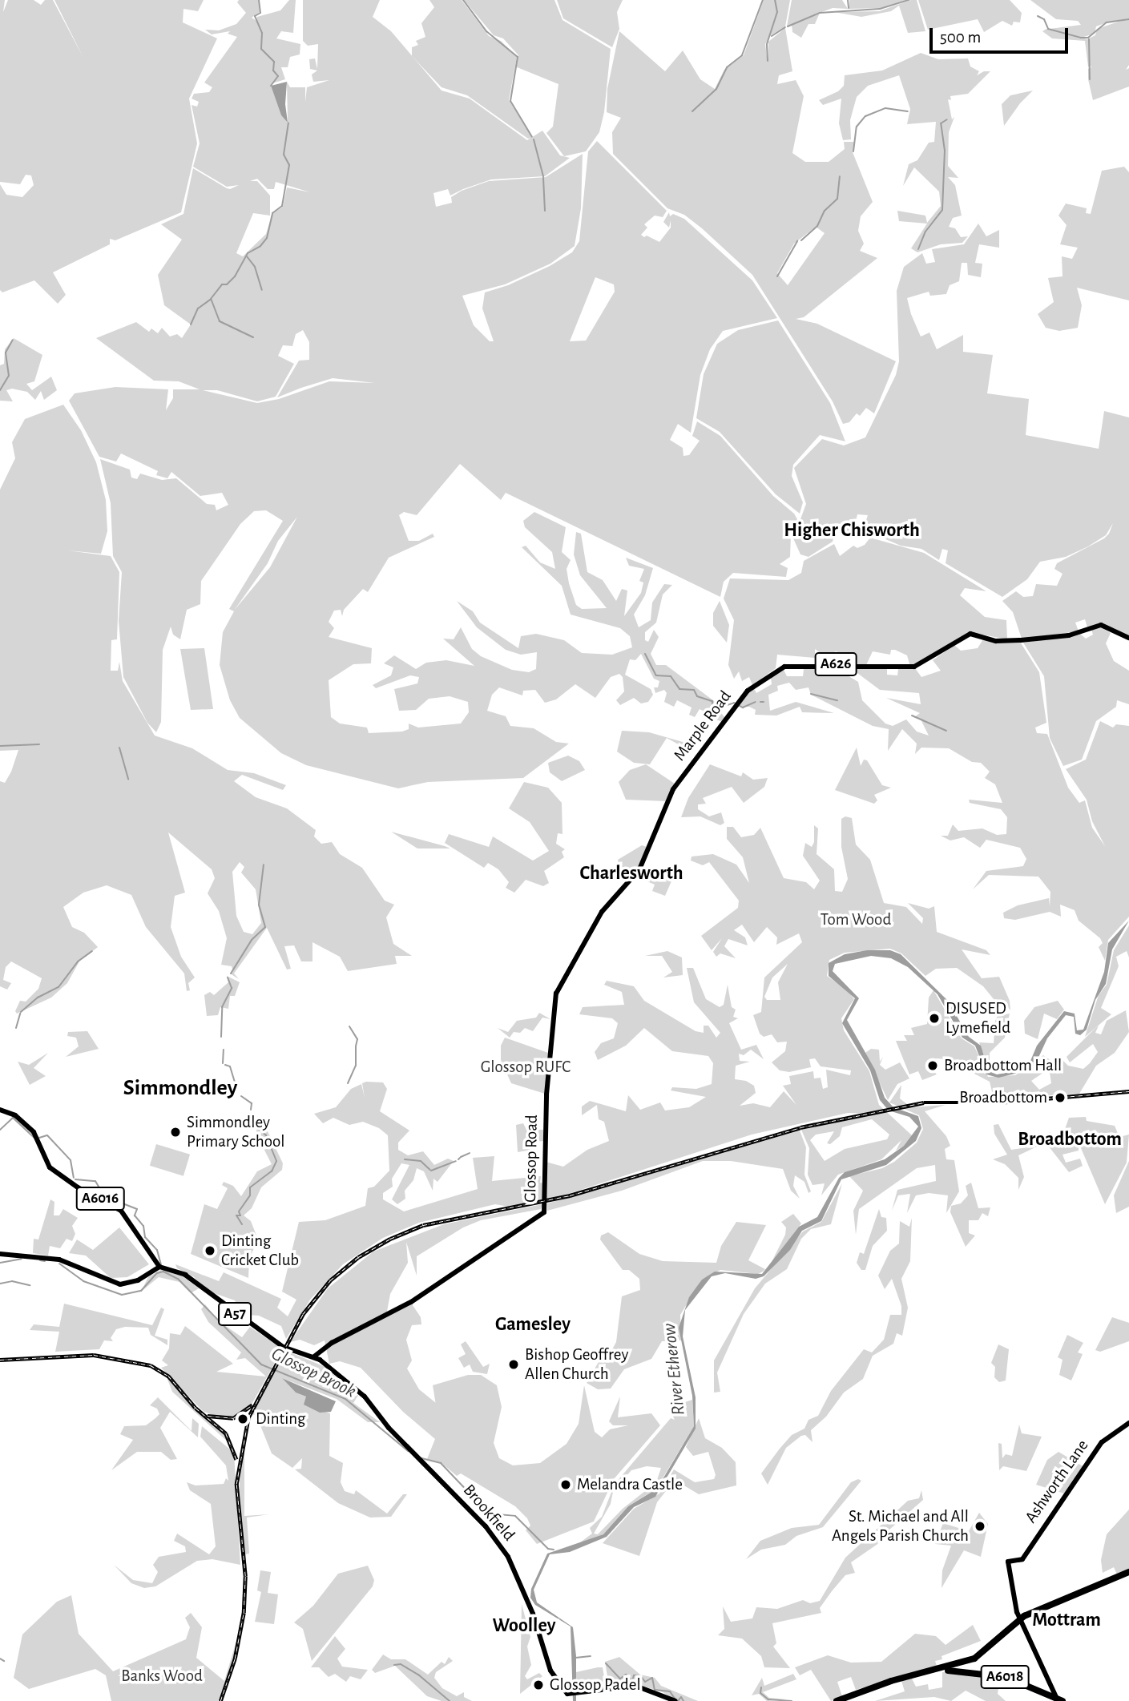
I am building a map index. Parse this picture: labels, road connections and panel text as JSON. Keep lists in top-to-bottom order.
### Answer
{
  "streets": {
    "highway": ["A6018"],
    "main road": [
      "A626",
      "Marple Road",
      "Glossop Road",
      "A6016",
      "A57",
      "Ashworth Lane",
      "Brookfield"
    ]
  },
  "crossings": [
    ["Marple Road", "Glossop Road"],
    ["Glossop Road", "A57"],
    ["Glossop Road", "Brookfield"],
    ["A6016", "A57"],
    ["A57", "Brookfield"]
  ],
  "districts": [
    "Higher Chisworth",
    "Charlesworth",
    "Simmondley",
    "Broadbottom",
    "Gamesley",
    "Mottram",
    "Woolley"
  ],
  "water": ["River Etherow", "Glossop Brook"],
  "parks": ["Tom Wood", "Glossop RUFC", "Banks Wood"],
  "places": [
    "DISUSED Lymefield",
    "Broadbottom Hall",
    "Broadbottom",
    "Simmondley Primary School",
    "Dinting Cricket Club",
    "Bishop Geoffrey Allen Church",
    "Dinting",
    "Melandra Castle",
    "St. Michael and All Angels Parish Church",
    "Glossop Padel"
  ],
  "scale_bar": "500 m"
}
